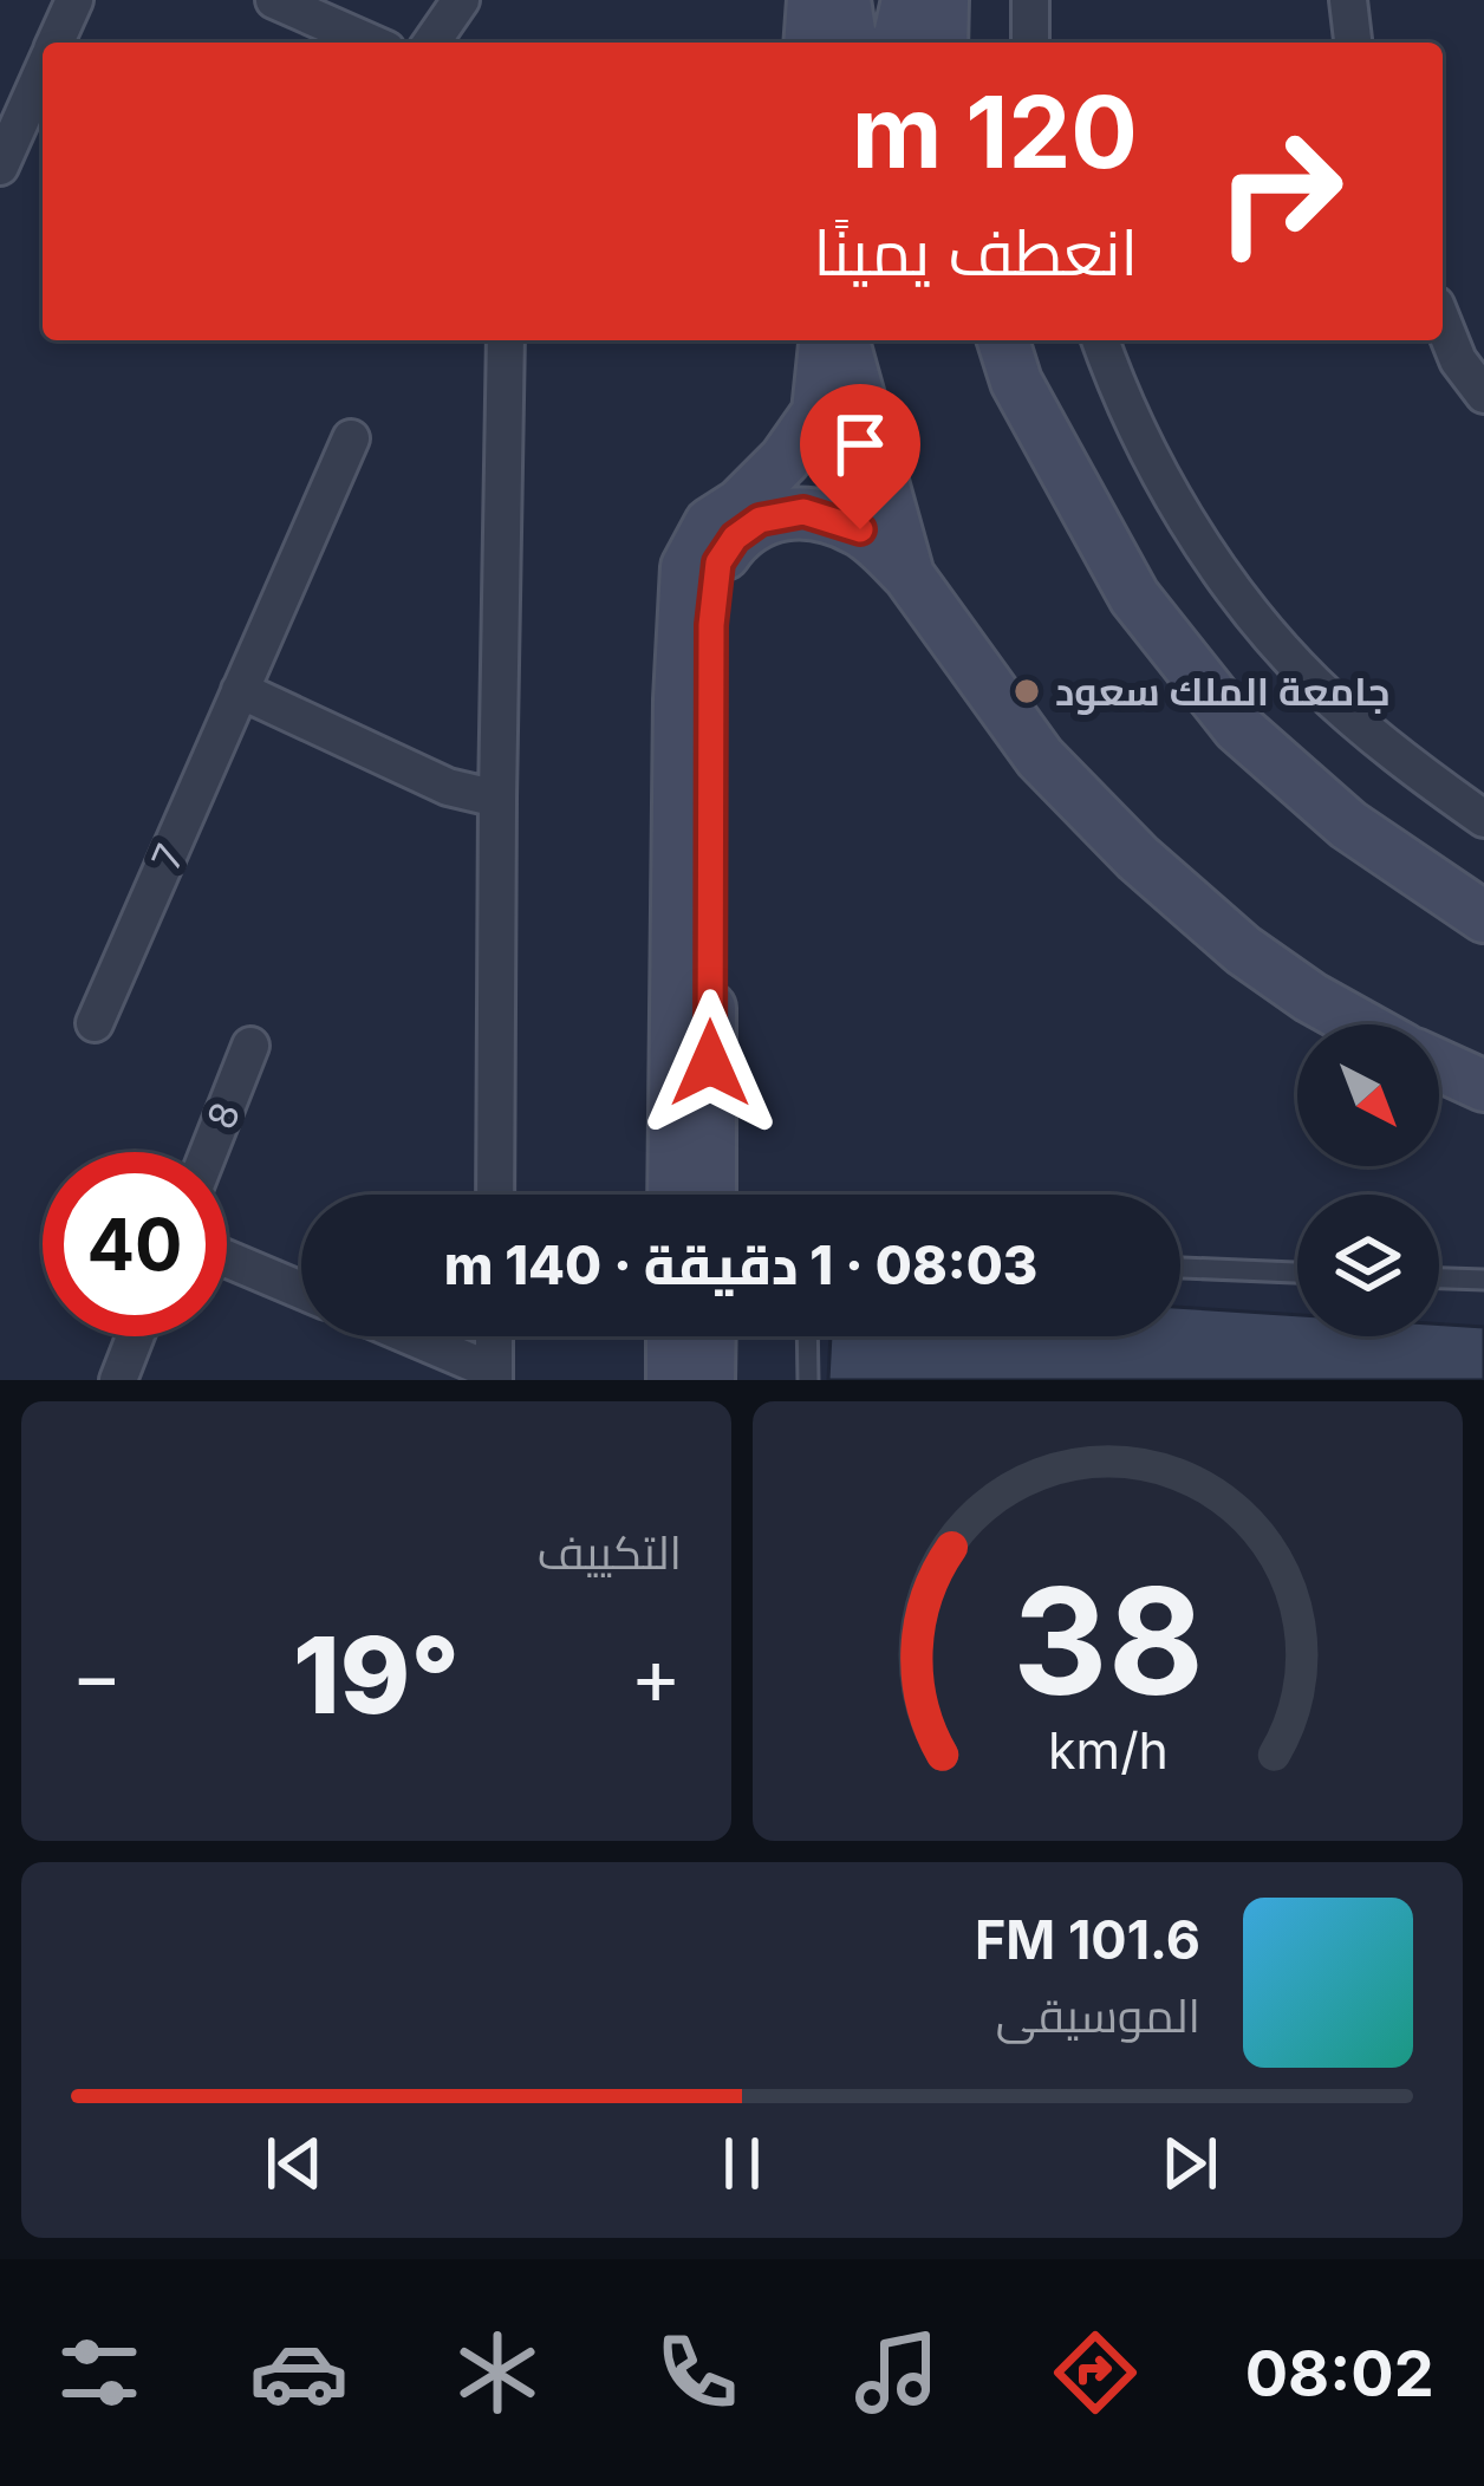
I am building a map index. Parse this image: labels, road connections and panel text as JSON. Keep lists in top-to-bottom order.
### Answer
{
  "streets": {
    "street": ["7", "8"]
  },
  "places": ["جامعة الملك سعود"],
  "north": "bottom right",
  "page": {
    "turn": ["120 m", "انعطف يمينًا"],
    "limit": "40",
    "trip": "08:03 · 1 دقيقة · 140 m",
    "tile": "التكييف",
    "heat": ["−", "19°", "+"],
    "song": ["101.6 FM", "الموسيقى"],
    "tabs": "08:02",
    "gauge": ["38", "km/h"]
  }
}
